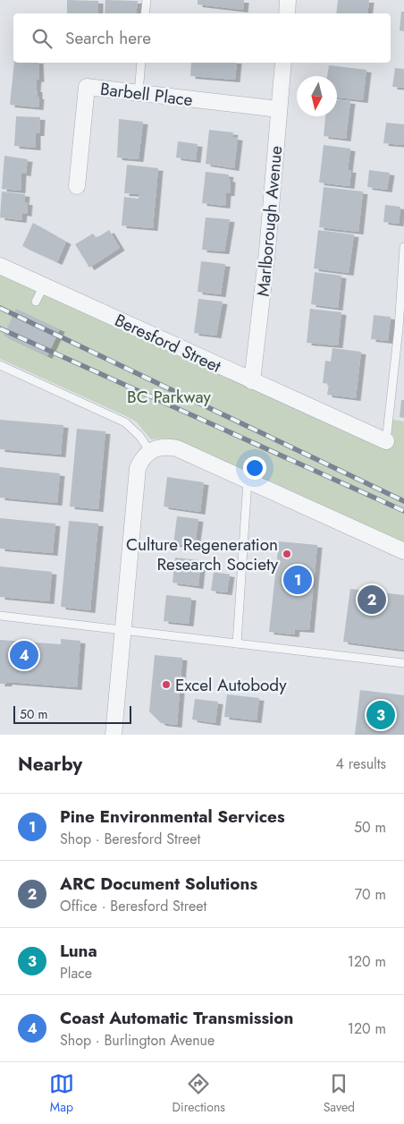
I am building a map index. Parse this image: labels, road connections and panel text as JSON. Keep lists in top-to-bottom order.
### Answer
{
  "streets": {
    "street": ["Barbell Place", "Marlborough Avenue", "Beresford Street"]
  },
  "crossings": [
    ["Barbell Place", "Marlborough Avenue"],
    ["Marlborough Avenue", "Beresford Street"]
  ],
  "parks": ["BC Parkway"],
  "places": ["Culture Regeneration Research Society", "Excel Autobody"],
  "scale_bar": "50 m",
  "north": "bottom",
  "page": {
    "search": "Search here",
    "pins": [
      "1",
      "2",
      "4",
      "3"
    ],
    "scale": "50 m",
    "heading": ["Nearby", "4 results"],
    "list": [
      {
        "mark": "1",
        "name": "Pine Environmental Services",
        "note": "Shop · Beresford Street",
        "value": "50 m"
      },
      {
        "mark": "2",
        "name": "ARC Document Solutions",
        "note": "Office · Beresford Street",
        "value": "70 m"
      },
      {
        "mark": "3",
        "name": "Luna",
        "note": "Place",
        "value": "120 m"
      },
      {
        "mark": "4",
        "name": "Coast Automatic Transmission",
        "note": "Shop · Burlington Avenue",
        "value": "120 m"
      }
    ],
    "nav": ["Map", "Directions", "Saved"]
  }
}
